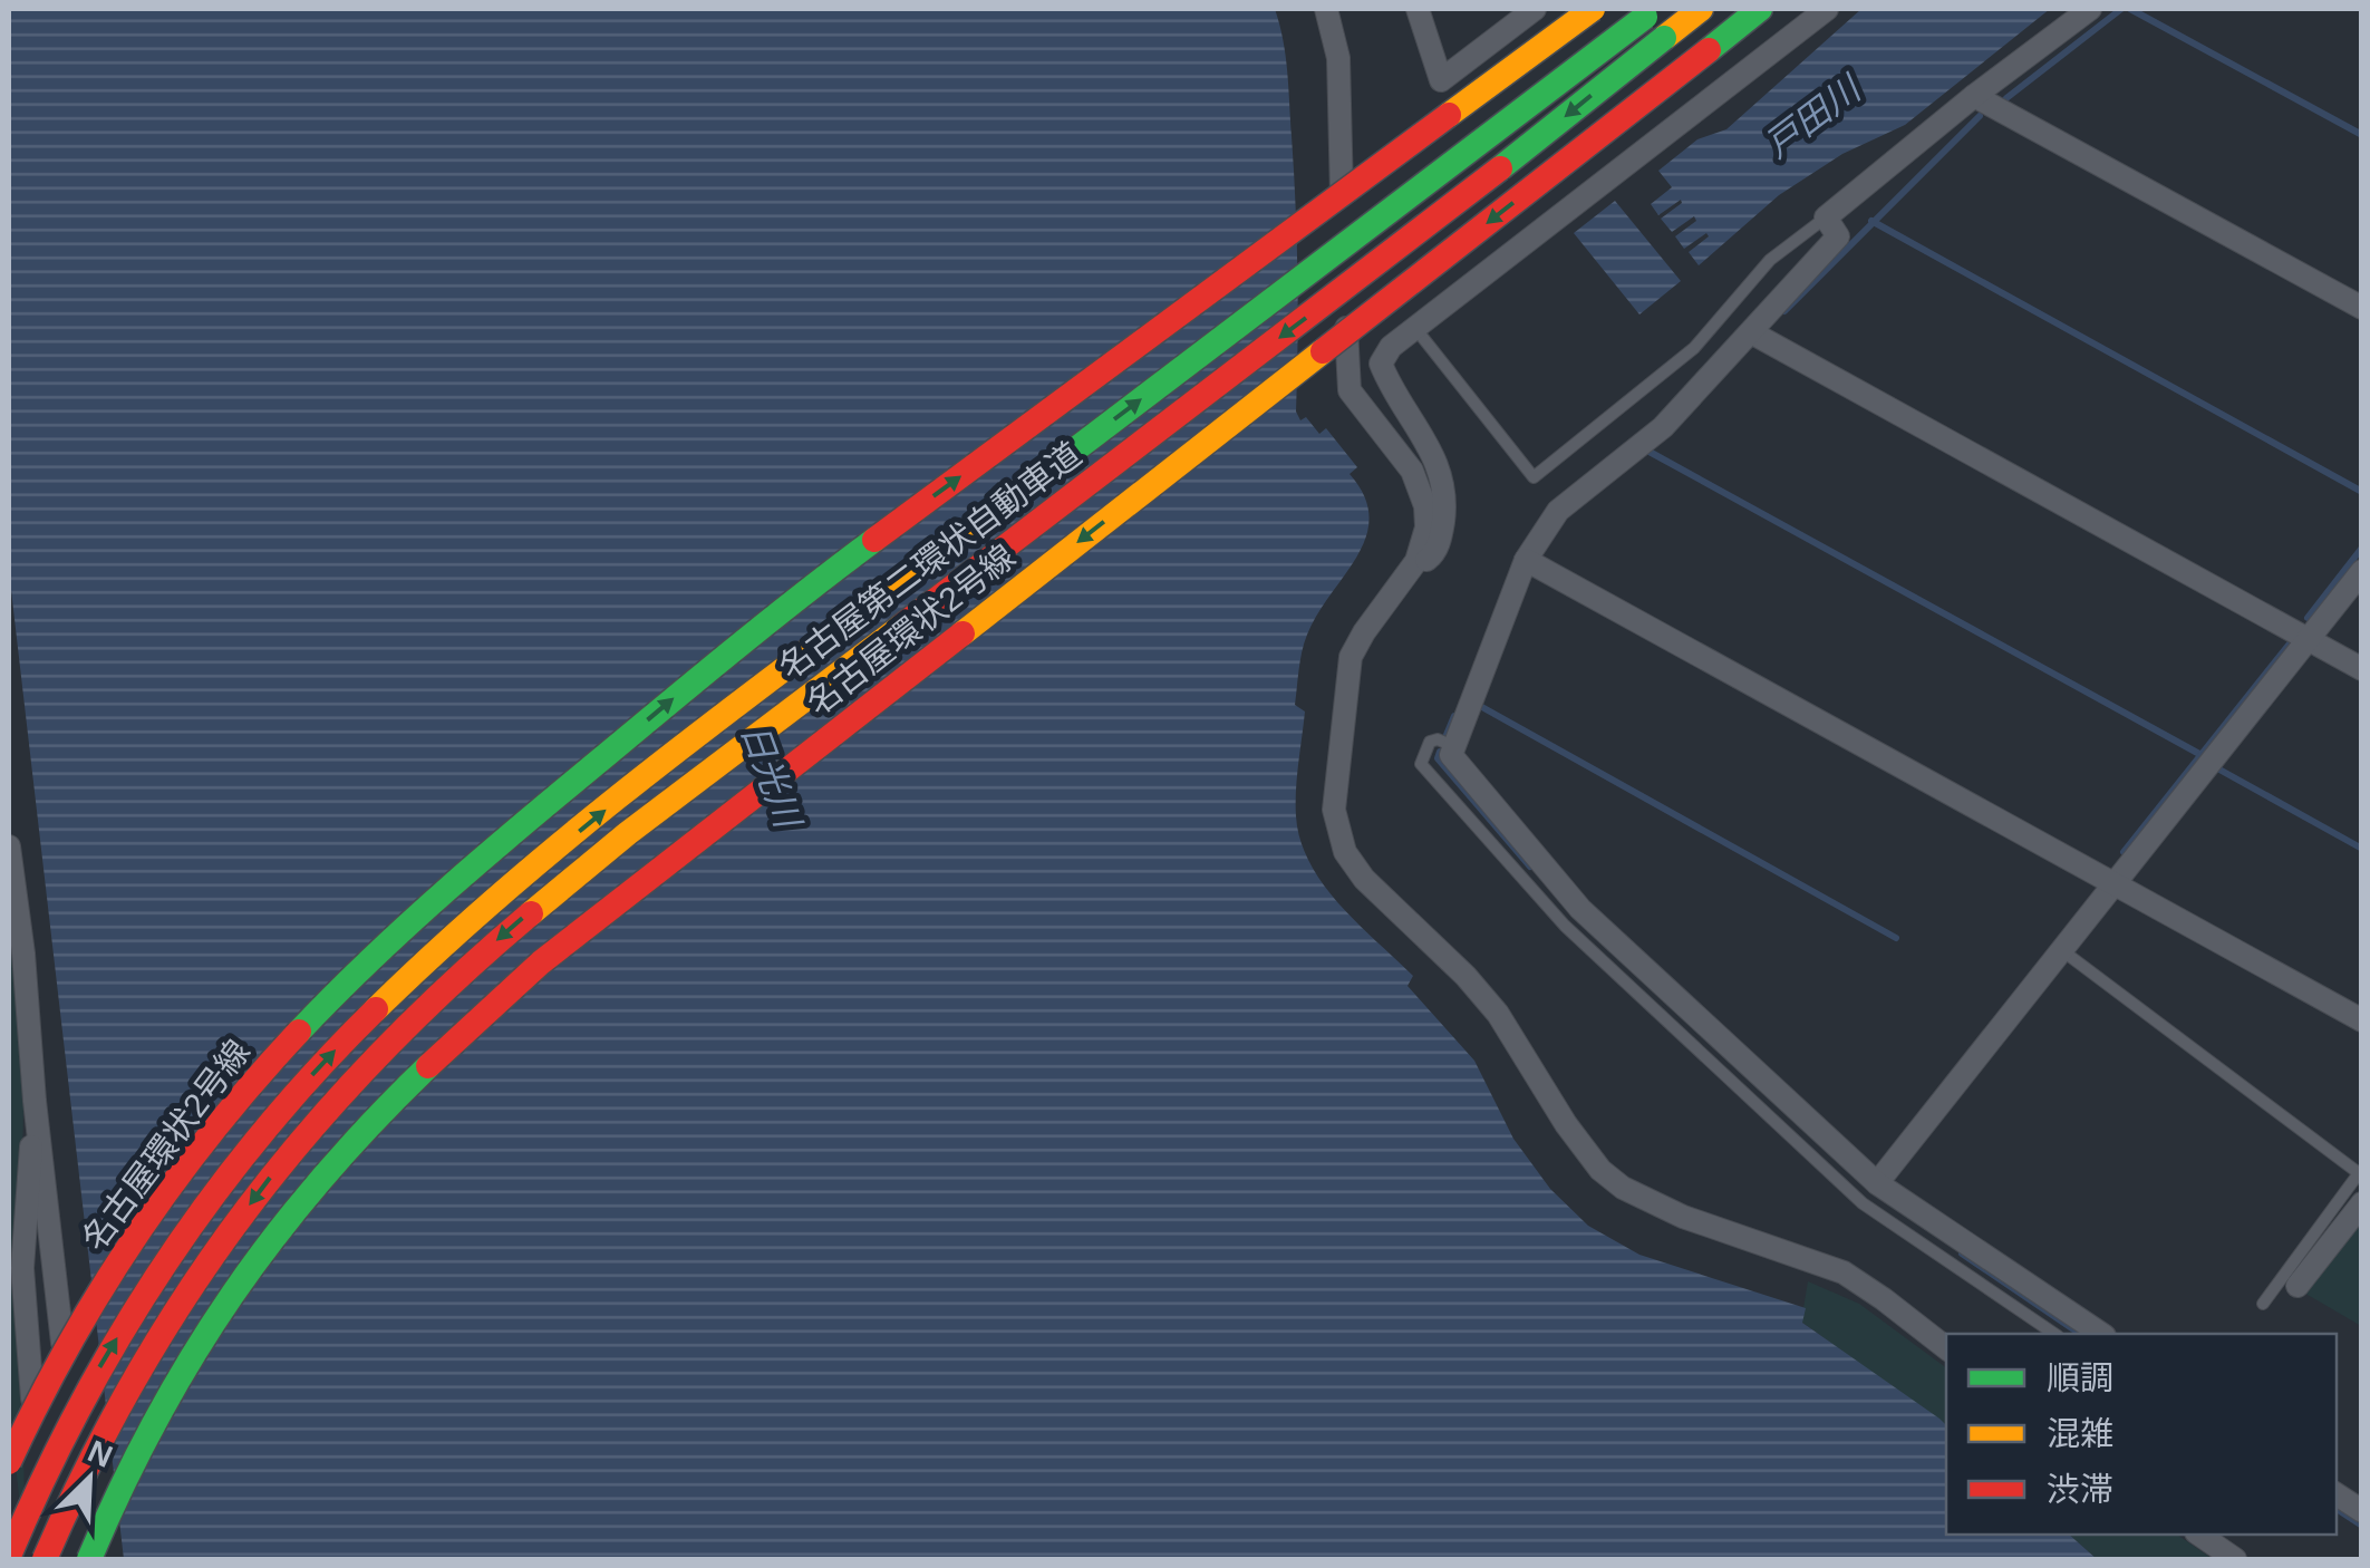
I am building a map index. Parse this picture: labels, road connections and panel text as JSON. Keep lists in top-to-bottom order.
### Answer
{
  "streets": {
    "highway": ["名古屋第二環状自動車道", "名古屋環状2号線"]
  },
  "water": ["戸田川", "日光川"],
  "legend": ["順調", "混雑", "渋滞"],
  "north": "top right"
}
